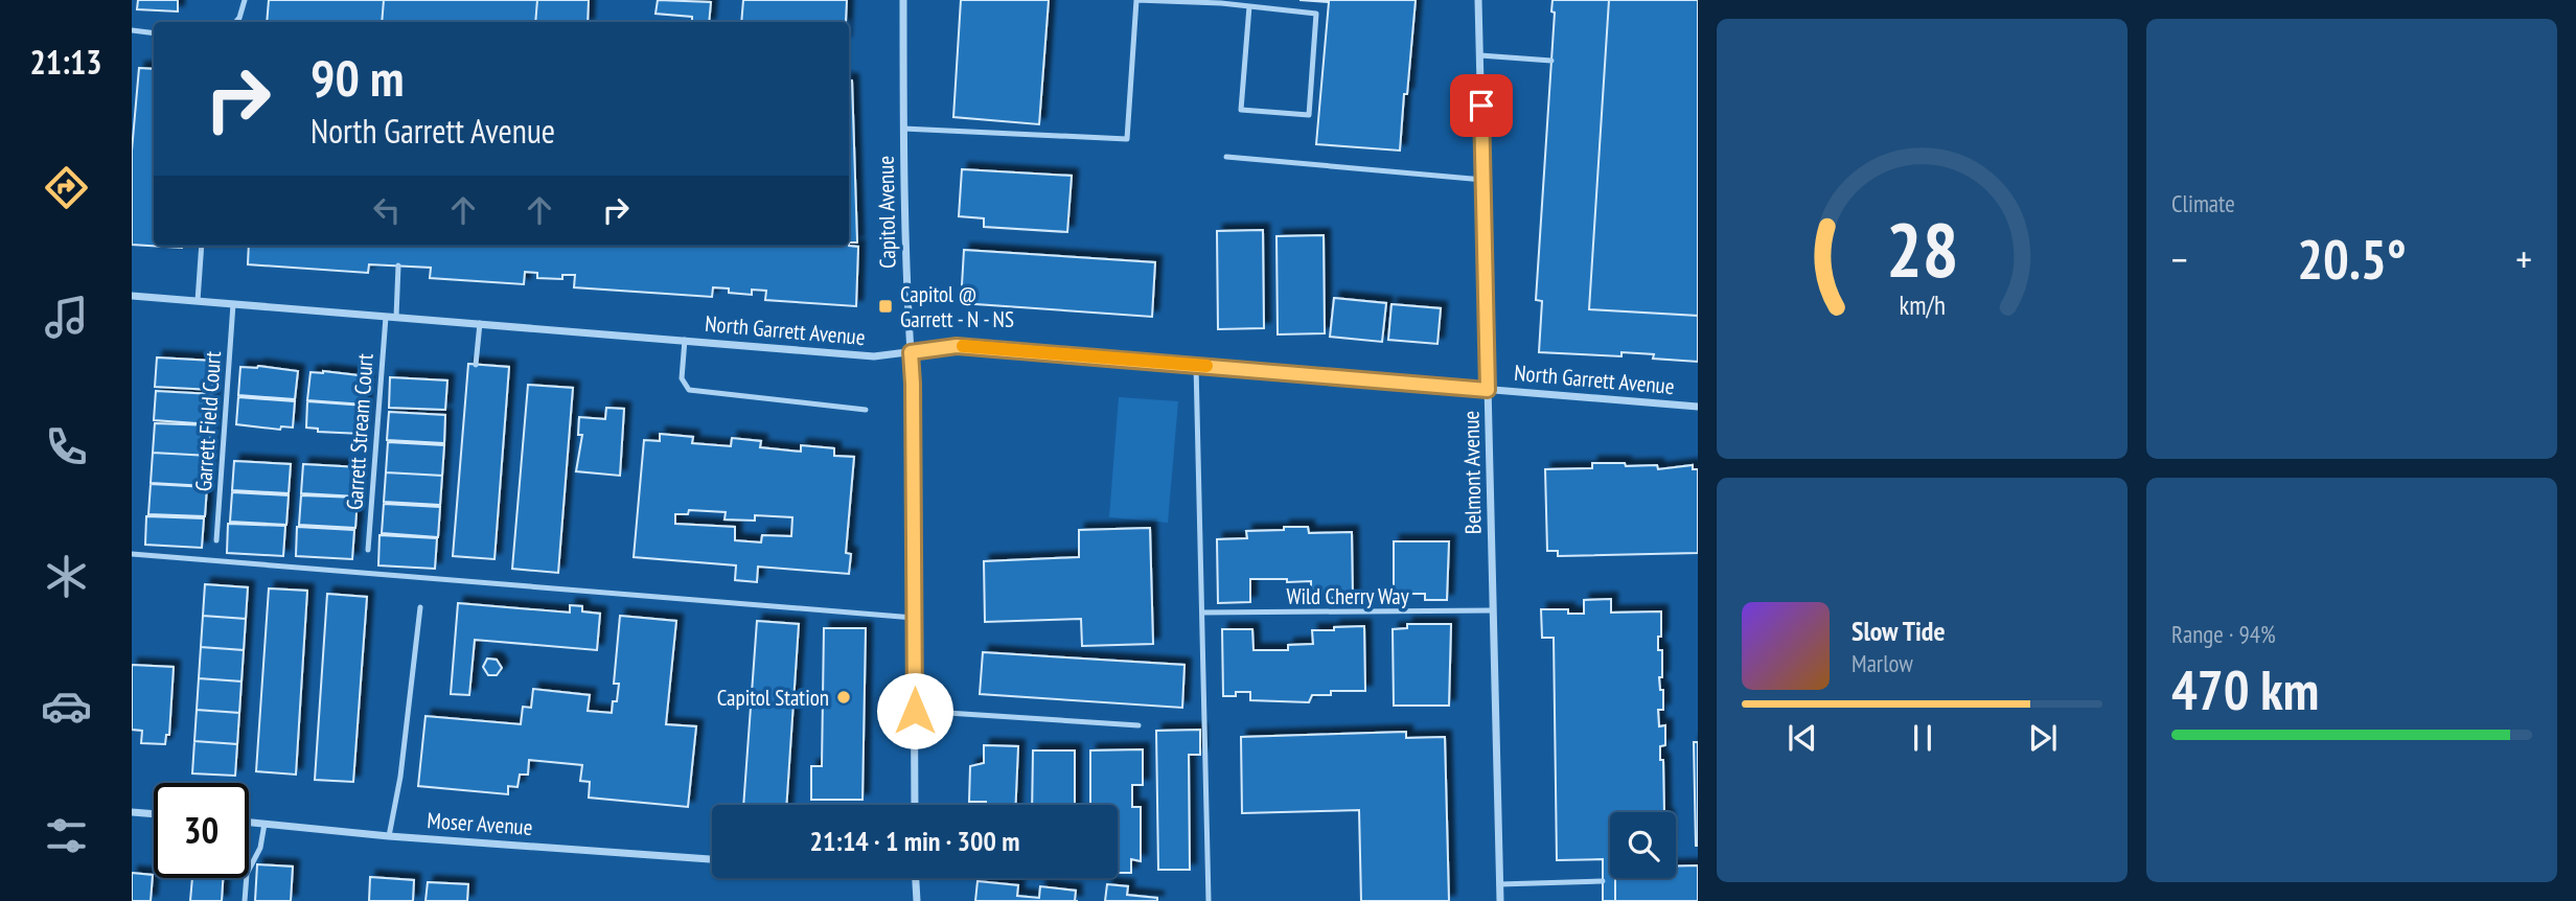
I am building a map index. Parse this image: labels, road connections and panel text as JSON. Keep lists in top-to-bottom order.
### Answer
{
  "streets": {
    "street": [
      "Capitol Avenue",
      "North Garrett Avenue",
      "Belmont Avenue",
      "Moser Avenue"
    ],
    "lane": ["Garrett Field Court", "Garrett Stream Court", "Wild Cherry Way"]
  },
  "crossings": [
    ["Capitol Avenue", "North Garrett Avenue"],
    ["North Garrett Avenue", "Garrett Field Court"],
    ["North Garrett Avenue", "Garrett Stream Court"],
    ["North Garrett Avenue", "Belmont Avenue"],
    ["Belmont Avenue", "Wild Cherry Way"]
  ],
  "places": {
    "transit": ["Capitol @ Garrett - N - NS"],
    "other": ["Capitol Station"]
  },
  "page": {
    "tabs": "21:13",
    "tile": [
      "Climate",
      ["Range · 94%", "470 km"]
    ],
    "turn": ["90 m", "North Garrett Avenue"],
    "heat": ["−", "20.5°", "+"],
    "song": ["Slow Tide", "Marlow"],
    "limit": "30",
    "trip": "21:14 · 1 min · 300 m",
    "gauge": ["28", "km/h"]
  }
}
